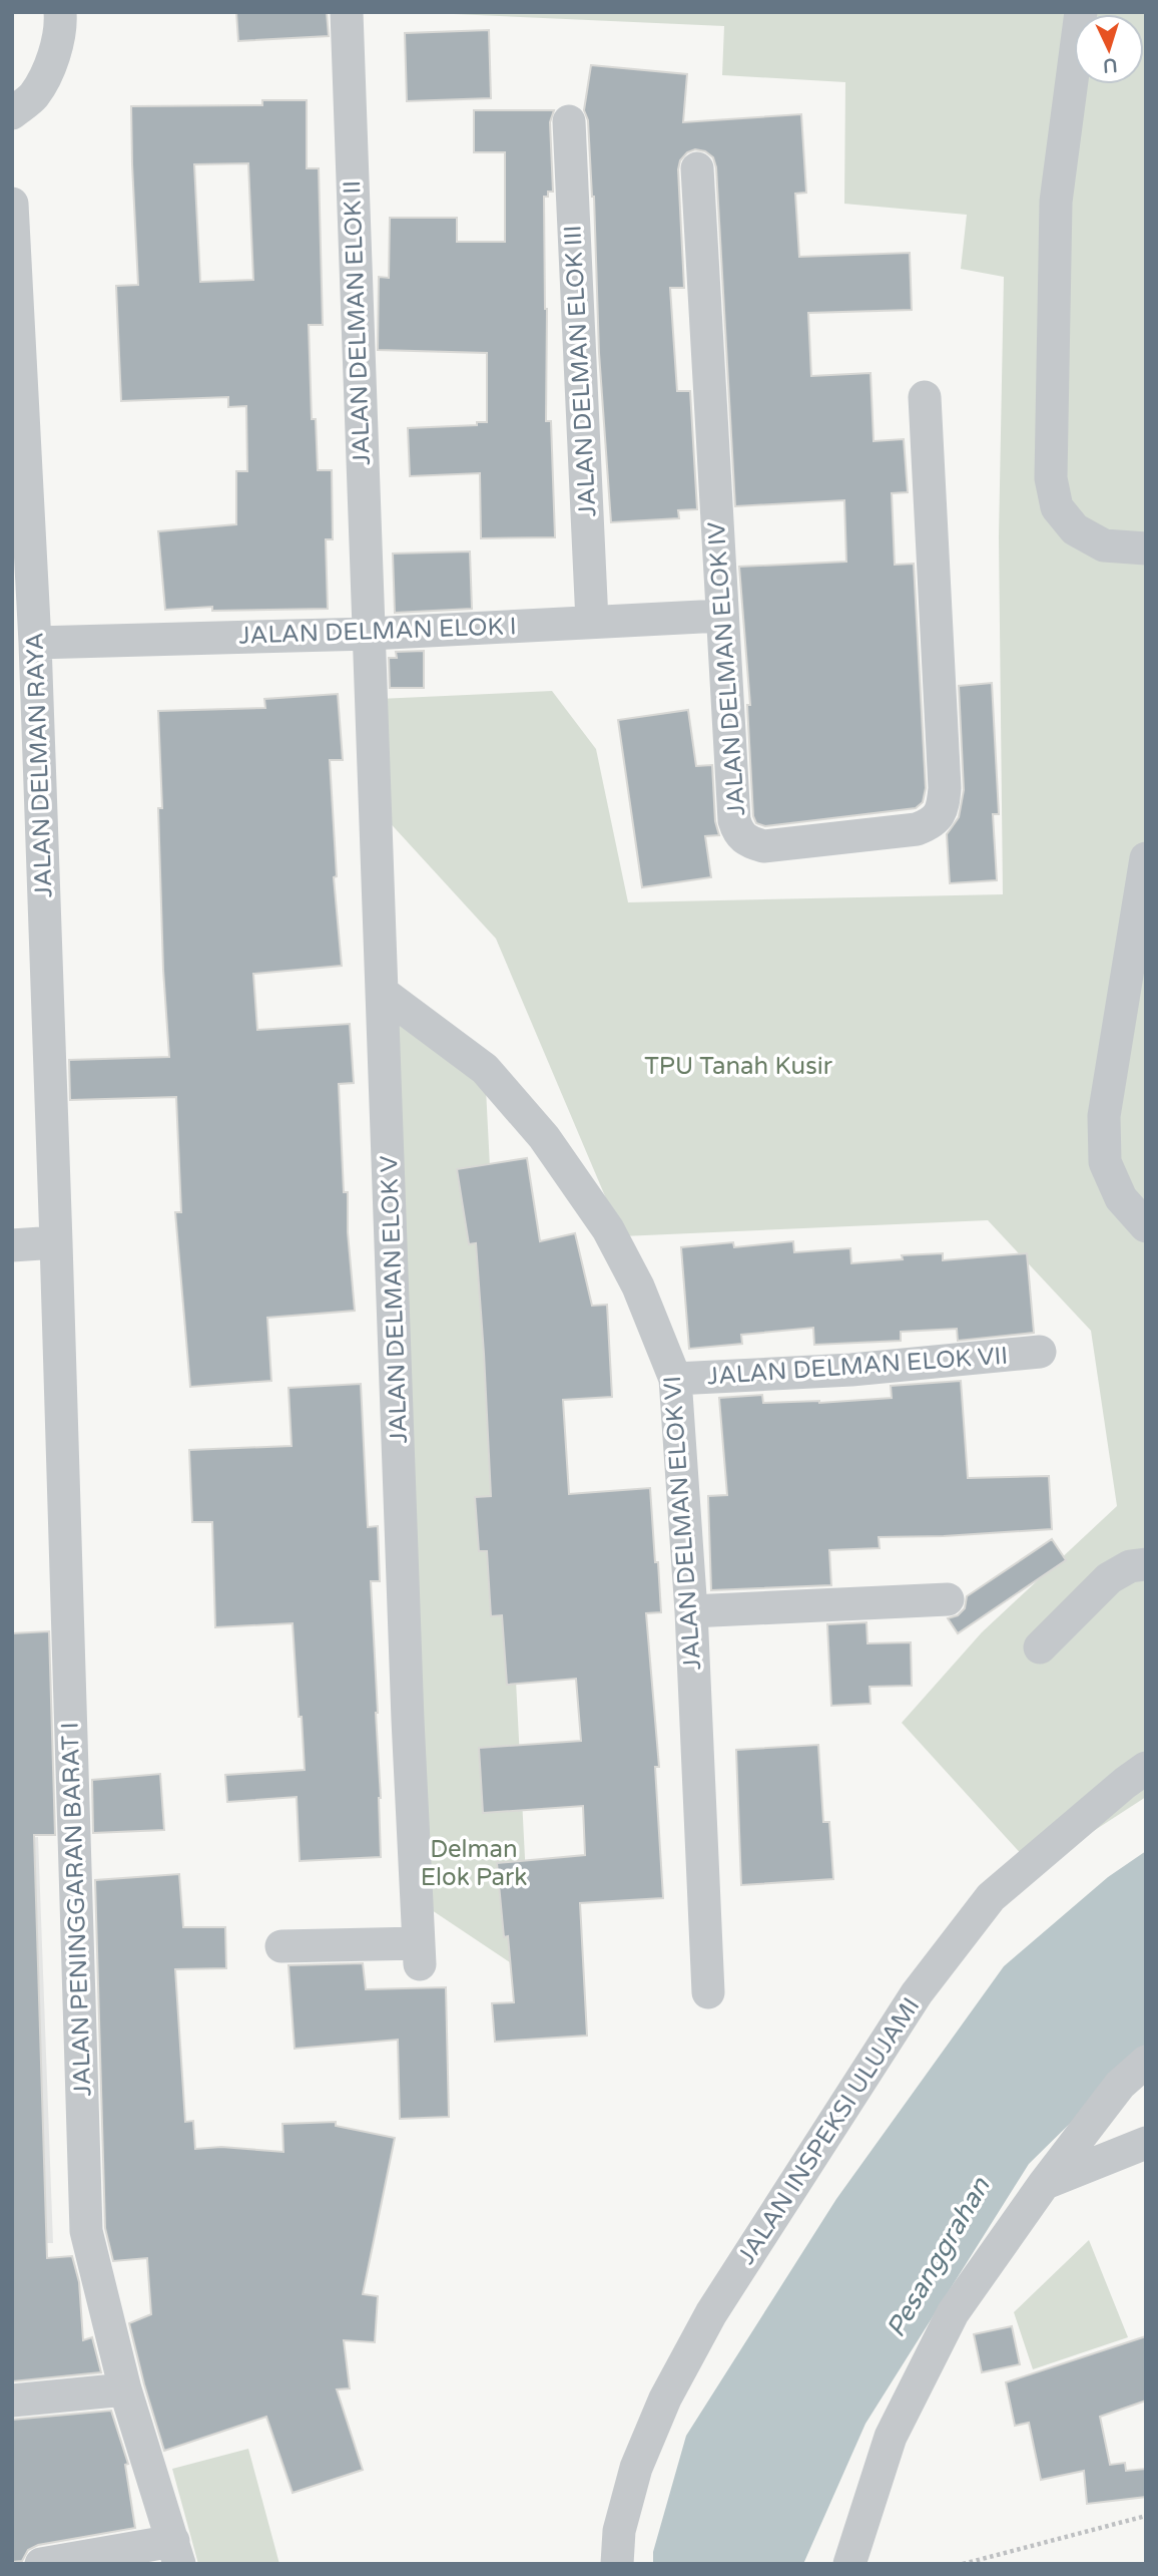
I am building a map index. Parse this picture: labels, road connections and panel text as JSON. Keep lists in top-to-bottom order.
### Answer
{
  "streets": {
    "street": [
      "JALAN DELMAN ELOK II",
      "JALAN DELMAN ELOK III",
      "JALAN DELMAN ELOK I",
      "JALAN DELMAN ELOK IV",
      "JALAN DELMAN RAYA",
      "JALAN DELMAN ELOK V",
      "JALAN DELMAN ELOK VII",
      "JALAN DELMAN ELOK VI",
      "JALAN PENINGGARAN BARAT I",
      "JALAN INSPEKSI ULUJAMI"
    ]
  },
  "crossings": [
    ["JALAN DELMAN ELOK II", "JALAN DELMAN ELOK I"],
    ["JALAN DELMAN ELOK II", "JALAN DELMAN ELOK V"],
    ["JALAN DELMAN ELOK III", "JALAN DELMAN ELOK I"],
    ["JALAN DELMAN ELOK I", "JALAN DELMAN ELOK IV"],
    ["JALAN DELMAN ELOK I", "JALAN DELMAN RAYA"],
    ["JALAN DELMAN ELOK I", "JALAN DELMAN ELOK V"],
    ["JALAN DELMAN RAYA", "JALAN PENINGGARAN BARAT I"],
    ["JALAN DELMAN ELOK V", "JALAN DELMAN ELOK VI"],
    ["JALAN DELMAN ELOK VII", "JALAN DELMAN ELOK VI"]
  ],
  "water": ["Pesanggrahan"],
  "parks": ["TPU Tanah Kusir", "Delman Elok Park"],
  "north": "bottom"
}
